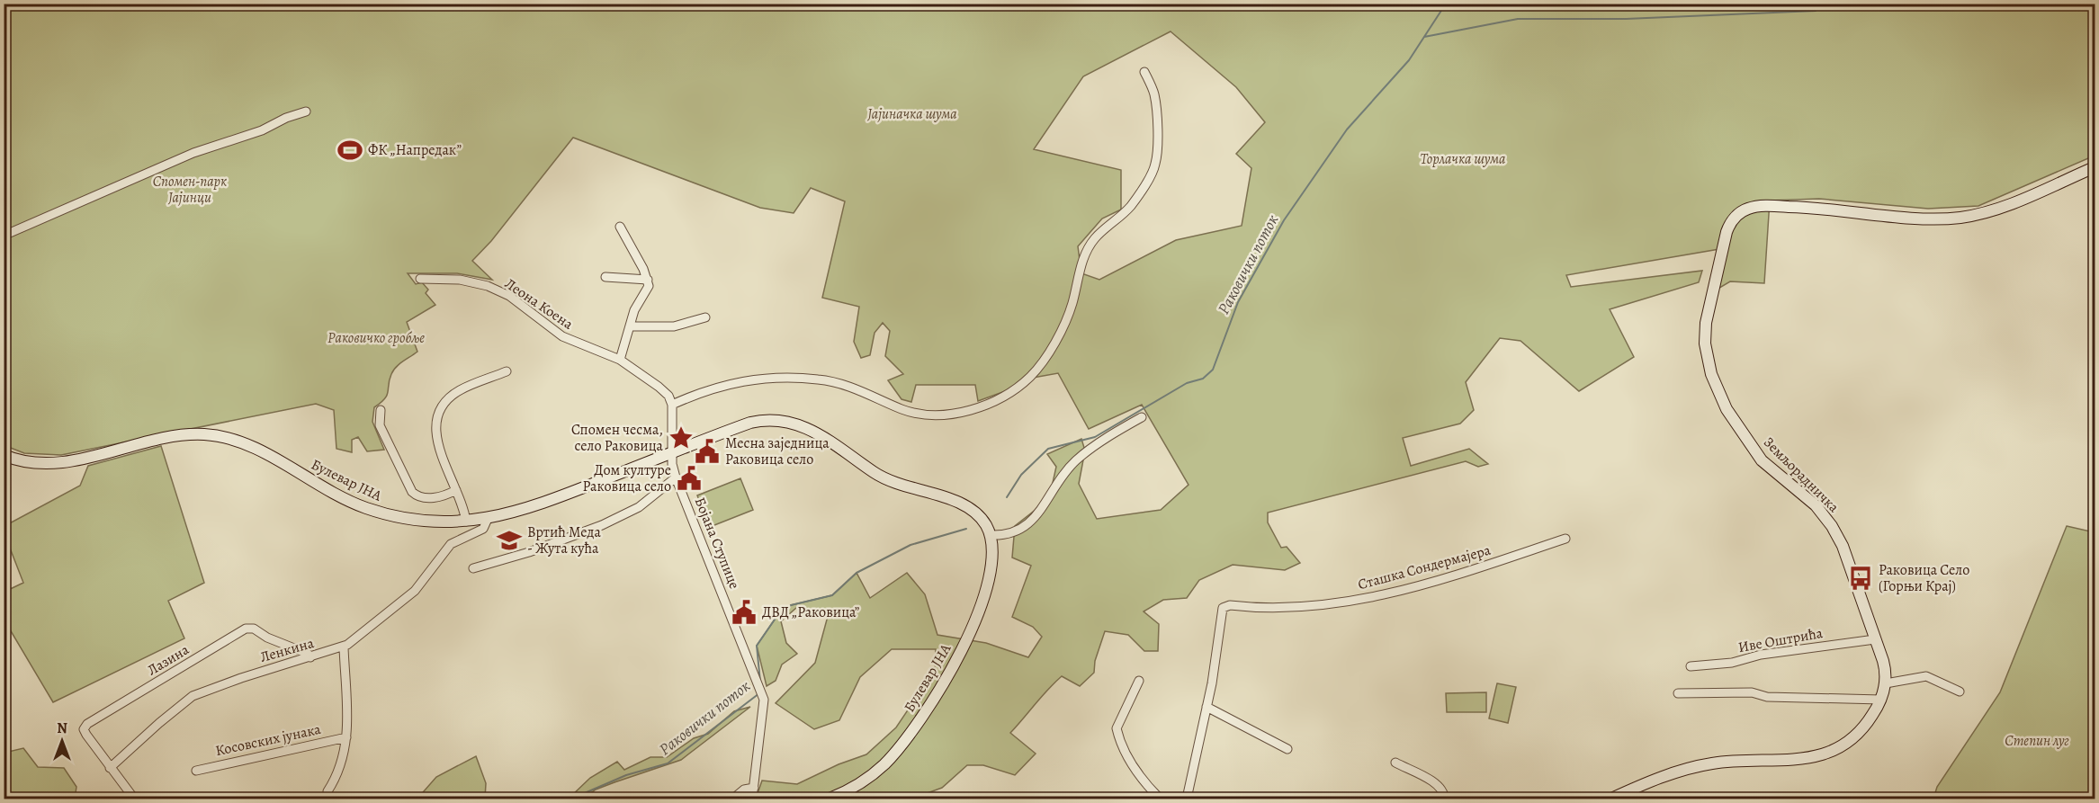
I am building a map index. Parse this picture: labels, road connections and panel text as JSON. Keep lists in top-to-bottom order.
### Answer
{
  "streets": {
    "main road": ["Земљорадничка", "Булевар ЈНА"],
    "street": [
      "Леона Коена",
      "Бојана Ступице",
      "Сташка Сондермајера",
      "Иве Оштрића",
      "Ленкина",
      "Лазина",
      "Косовских јунака"
    ]
  },
  "crossings": [
    ["Земљорадничка", "Иве Оштрића"],
    ["Булевар ЈНА", "Бојана Ступице"],
    ["Булевар ЈНА", "Ленкина"],
    ["Ленкина", "Лазина"]
  ],
  "water": ["Раковички поток"],
  "parks": [
    "Јајиначка шума",
    "Торлачка шума",
    "Спомен-парк Јајинци",
    "Раковичко гробље",
    "Степин луг"
  ],
  "places": {
    "sports": ["ФК „Напредак”"],
    "place": ["Спомен чесма, село Раковица"],
    "public building": ["Месна заједница Раковица село", "Дом културе Раковица село", "ДВД „Раковица”"],
    "school or university": ["Вртић Меда - Жута кућа"],
    "bus stop": ["Раковица Село (Горњи Крај)"]
  },
  "north": "top"
}
